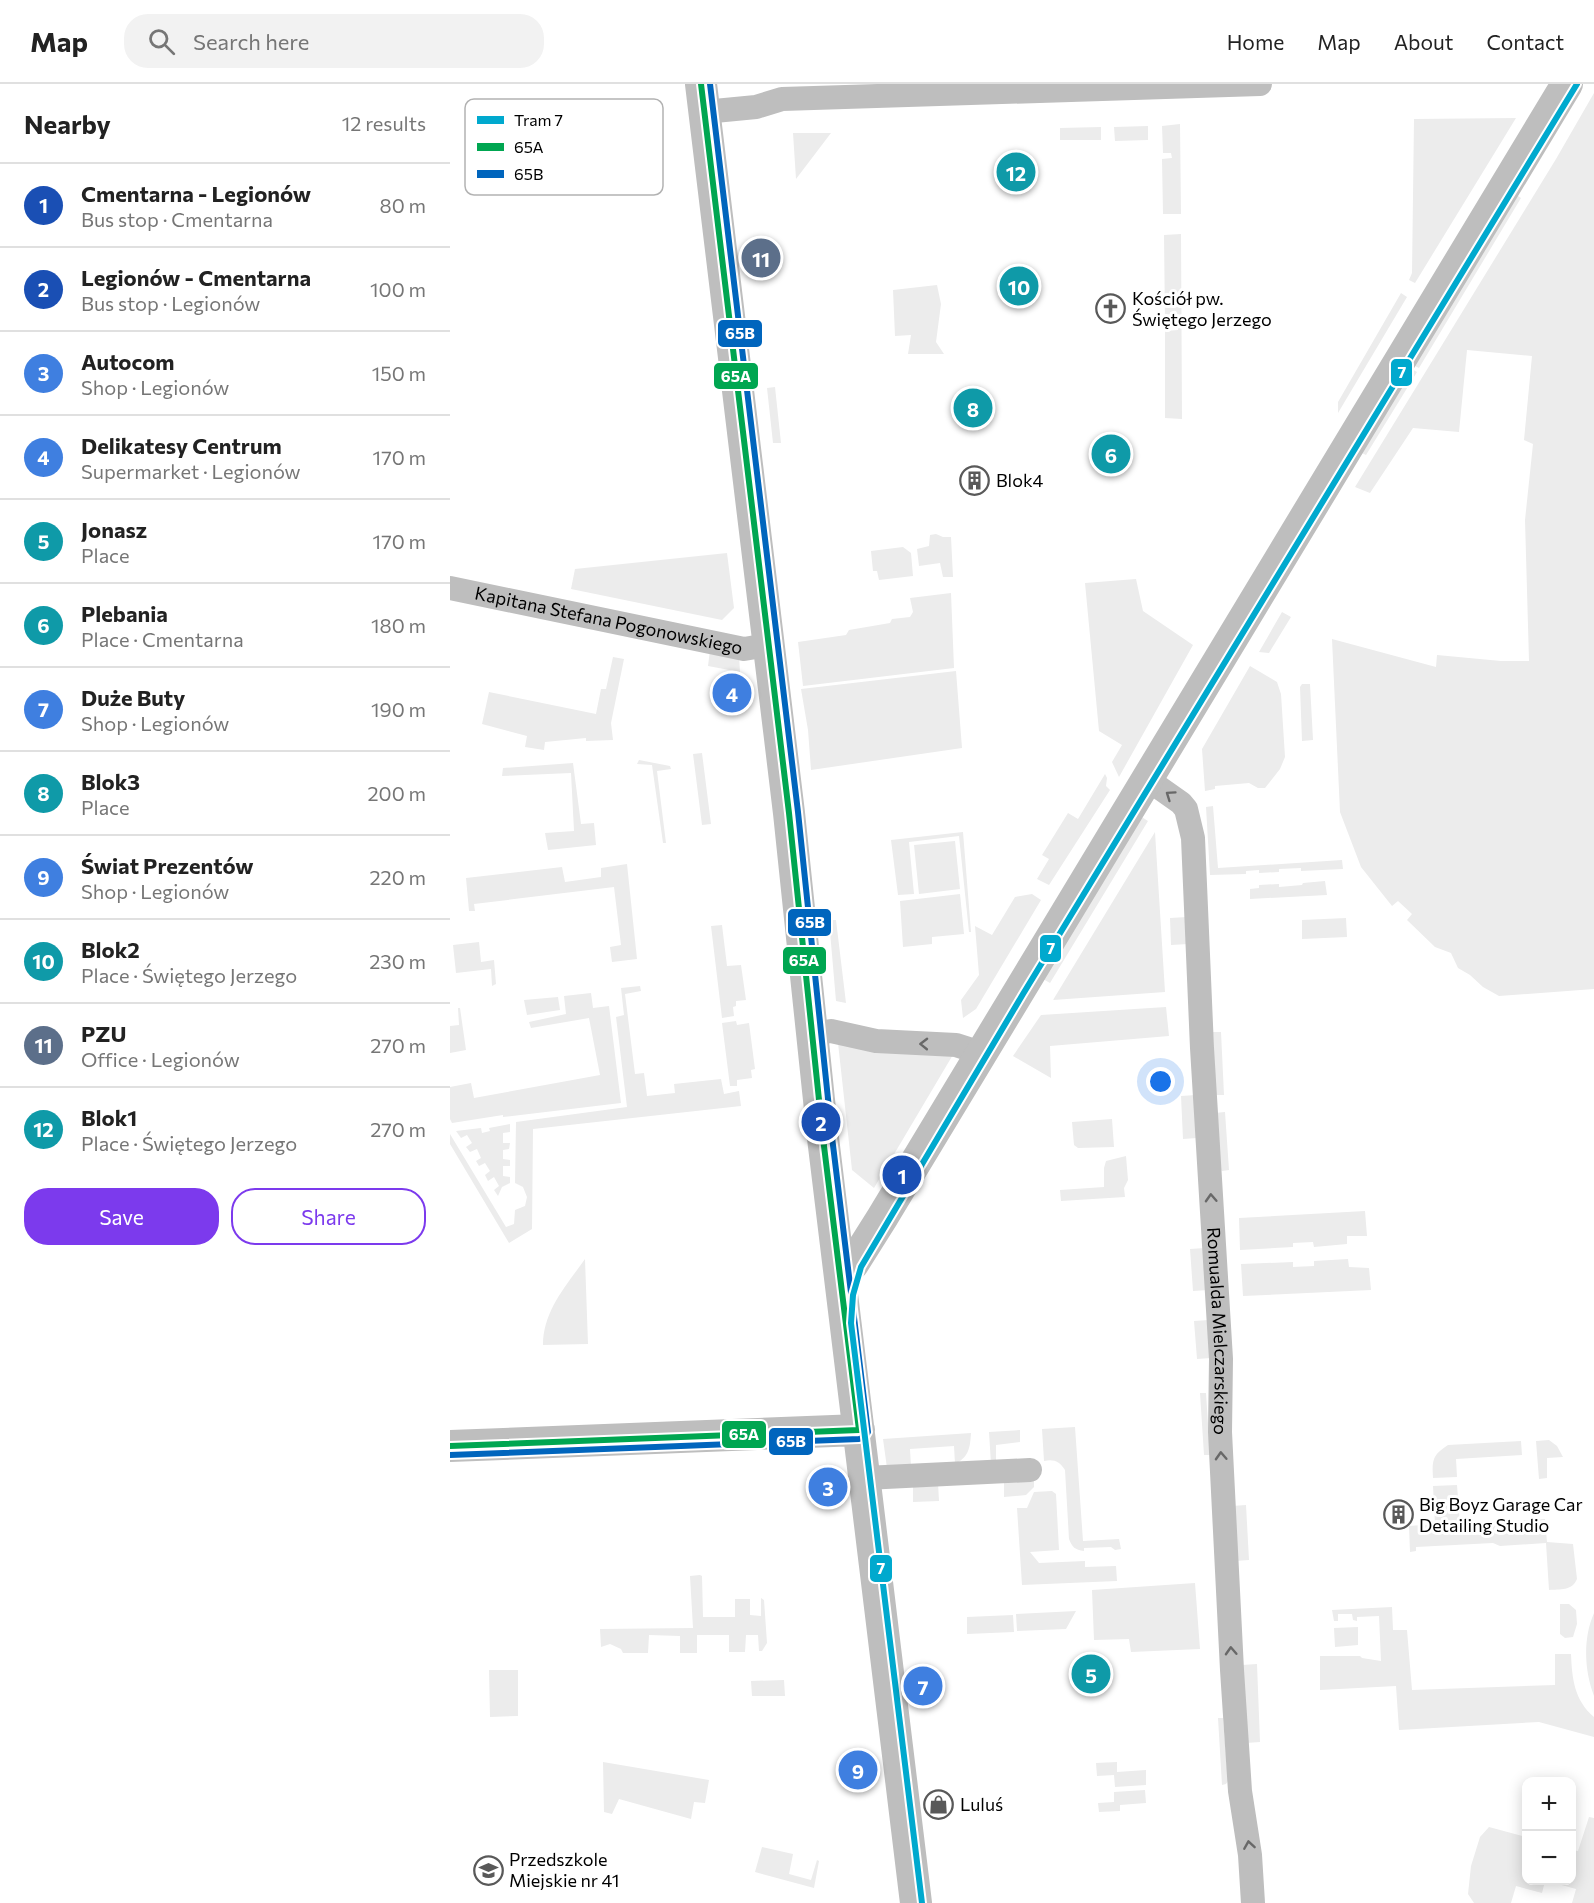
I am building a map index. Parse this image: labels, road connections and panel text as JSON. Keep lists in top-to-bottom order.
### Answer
{
  "streets": {
    "street": ["Kapitana Stefana Pogonowskiego", "Romualda Mielczarskiego"]
  },
  "one_way": ["Romualda Mielczarskiego"],
  "places": {
    "church": ["Kościół pw. Świętego Jerzego"],
    "building": ["Blok4", "Big Boyz Garage Car Detailing Studio"],
    "shop": ["Luluś"],
    "school or university": ["Przedszkole Miejskie nr 41"]
  },
  "lines": ["tram line 7", "transit line 65A", "transit line 65B"],
  "legend": ["Tram 7", "65A", "65B"],
  "page": {
    "header": "Map",
    "search": "Search here",
    "nav": [
      "Home",
      "Map",
      "About",
      "Contact"
    ],
    "heading": ["Nearby", "12 results"],
    "pins": [
      "12",
      "11",
      "10",
      "8",
      "6",
      "4",
      "2",
      "1",
      "3",
      "5",
      "7",
      "9"
    ],
    "list": [
      {
        "mark": "1",
        "name": "Cmentarna - Legionów",
        "note": "Bus stop · Cmentarna",
        "value": "80 m"
      },
      {
        "mark": "2",
        "name": "Legionów - Cmentarna",
        "note": "Bus stop · Legionów",
        "value": "100 m"
      },
      {
        "mark": "3",
        "name": "Autocom",
        "note": "Shop · Legionów",
        "value": "150 m"
      },
      {
        "mark": "4",
        "name": "Delikatesy Centrum",
        "note": "Supermarket · Legionów",
        "value": "170 m"
      },
      {
        "mark": "5",
        "name": "Jonasz",
        "note": "Place",
        "value": "170 m"
      },
      {
        "mark": "6",
        "name": "Plebania",
        "note": "Place · Cmentarna",
        "value": "180 m"
      },
      {
        "mark": "7",
        "name": "Duże Buty",
        "note": "Shop · Legionów",
        "value": "190 m"
      },
      {
        "mark": "8",
        "name": "Blok3",
        "note": "Place",
        "value": "200 m"
      },
      {
        "mark": "9",
        "name": "Świat Prezentów",
        "note": "Shop · Legionów",
        "value": "220 m"
      },
      {
        "mark": "10",
        "name": "Blok2",
        "note": "Place · Świętego Jerzego",
        "value": "230 m"
      },
      {
        "mark": "11",
        "name": "PZU",
        "note": "Office · Legionów",
        "value": "270 m"
      },
      {
        "mark": "12",
        "name": "Blok1",
        "note": "Place · Świętego Jerzego",
        "value": "270 m"
      }
    ],
    "buttons": ["Save", "Share"],
    "map_buttons": ["+", "−"]
  }
}
